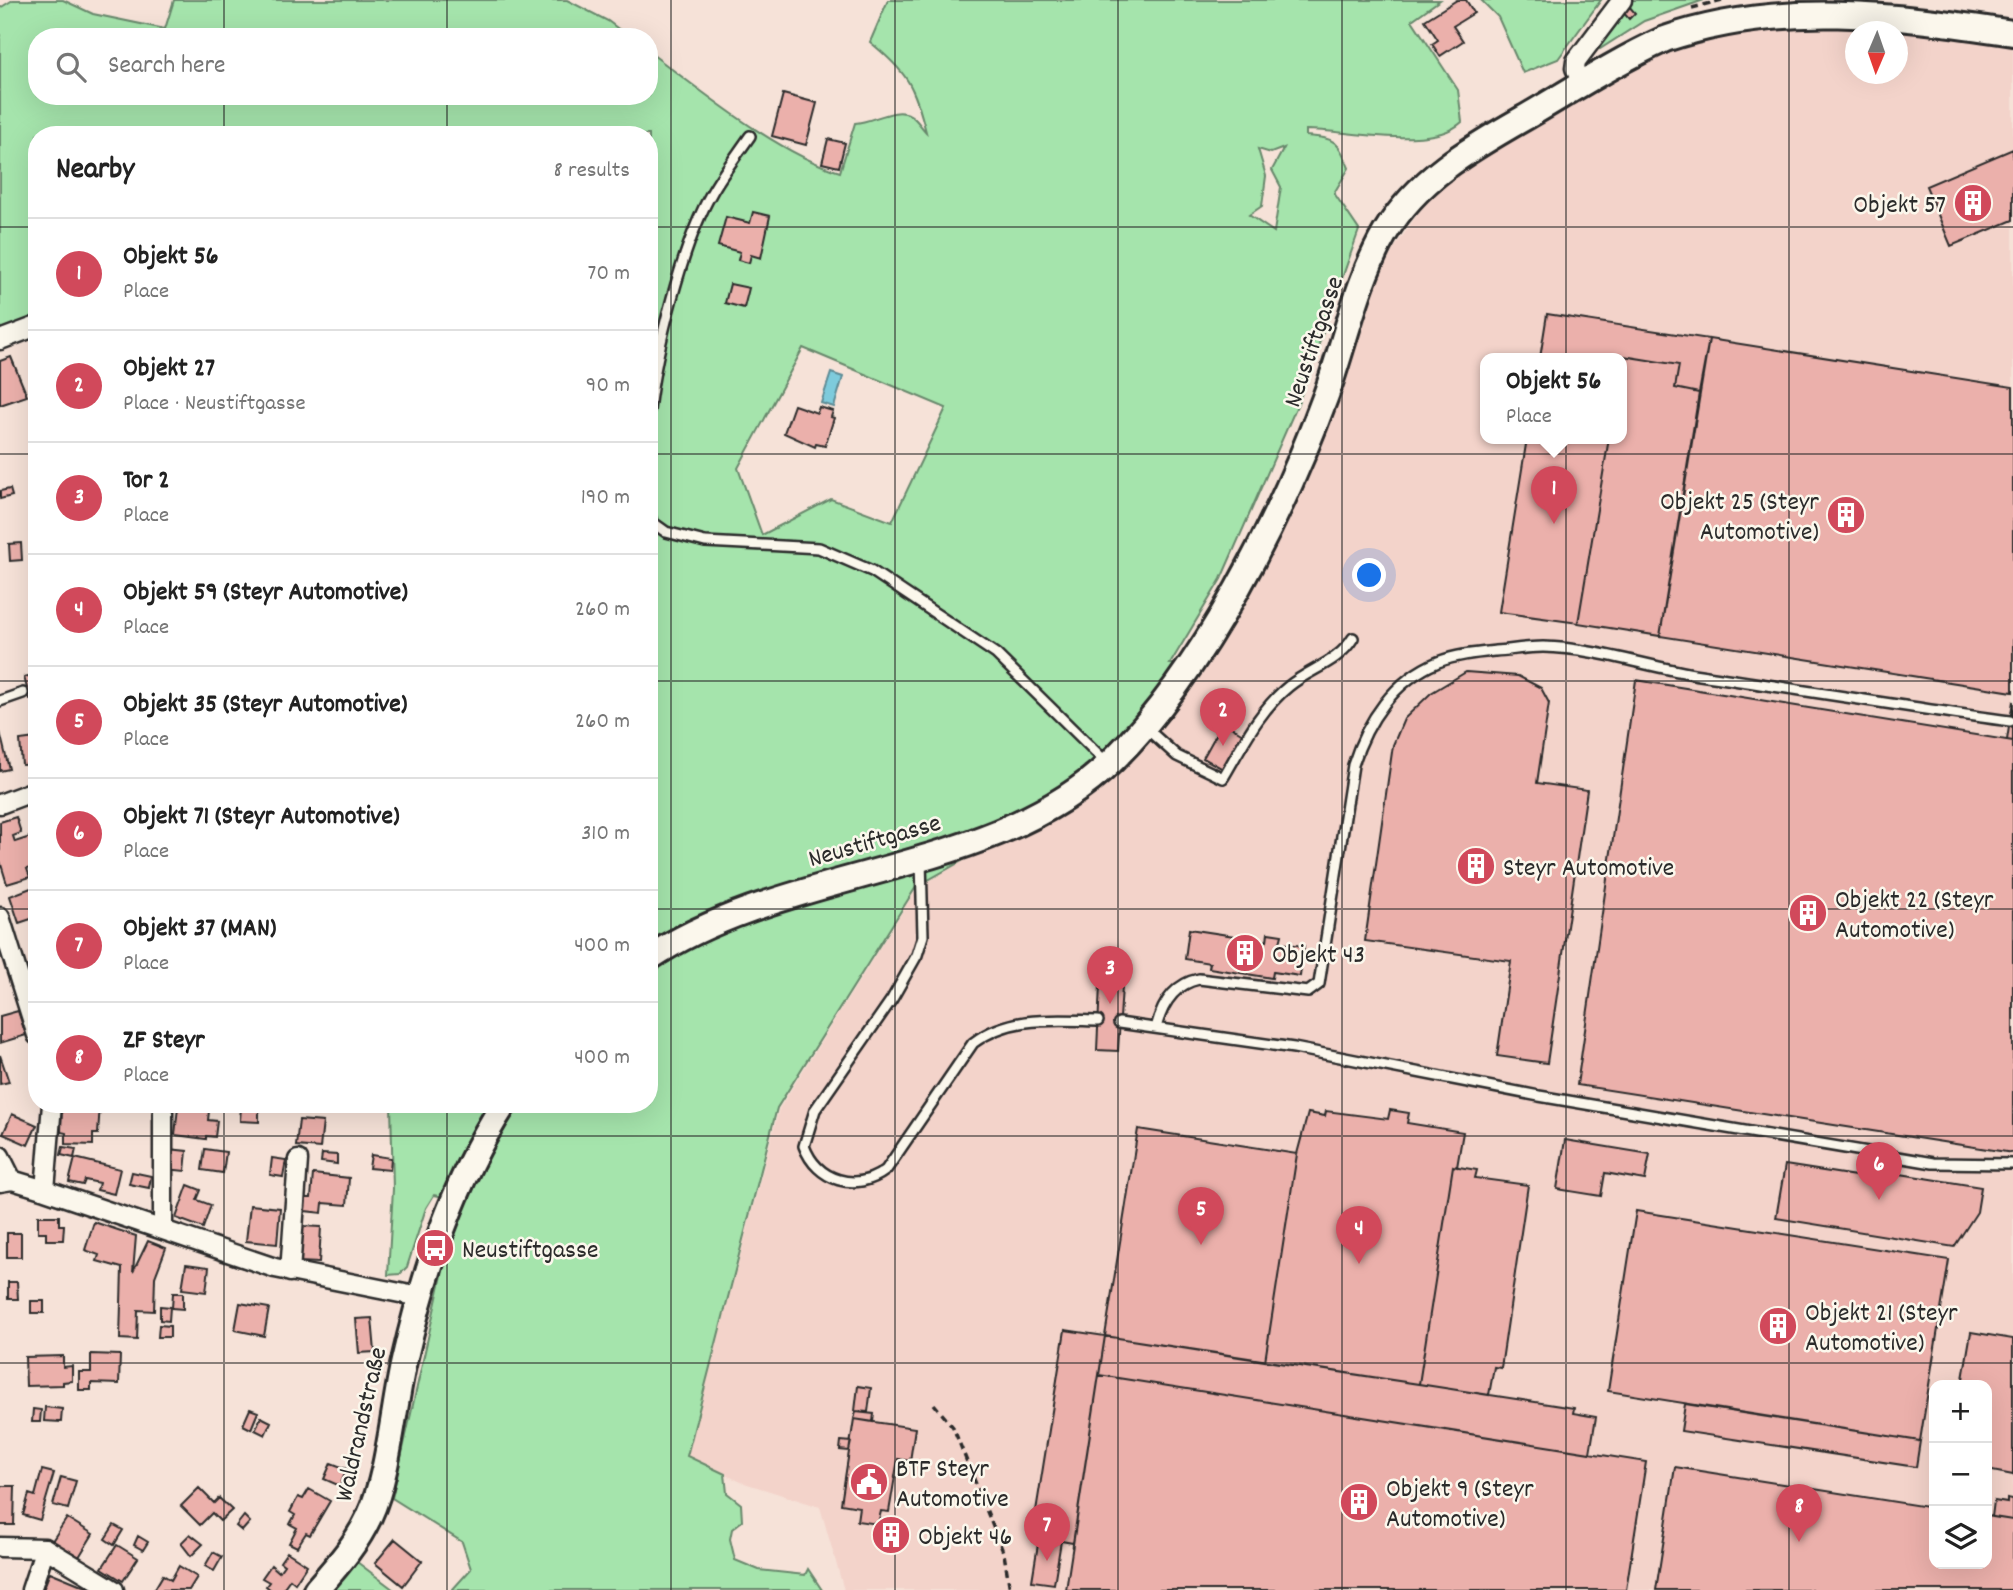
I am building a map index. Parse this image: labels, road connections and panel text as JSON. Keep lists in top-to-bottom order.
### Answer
{
  "streets": {
    "street": ["Neustiftgasse", "Waldrandstraße"]
  },
  "places": {
    "building": [
      "Objekt 57",
      "Objekt 25 (Steyr Automotive)",
      "Steyr Automotive",
      "Objekt 22 (Steyr Automotive)",
      "Objekt 43",
      "Objekt 21 (Steyr Automotive)",
      "Objekt 9 (Steyr Automotive)",
      "Objekt 46"
    ],
    "bus stop": ["Neustiftgasse"],
    "public building": ["BTF Steyr Automotive"]
  },
  "north": "bottom",
  "page": {
    "search": "Search here",
    "heading": ["Nearby", "8 results"],
    "list": [
      {
        "mark": "1",
        "name": "Objekt 56",
        "note": "Place",
        "value": "70 m"
      },
      {
        "mark": "2",
        "name": "Objekt 27",
        "note": "Place · Neustiftgasse",
        "value": "90 m"
      },
      {
        "mark": "3",
        "name": "Tor 2",
        "note": "Place",
        "value": "190 m"
      },
      {
        "mark": "4",
        "name": "Objekt 59 (Steyr Automotive)",
        "note": "Place",
        "value": "260 m"
      },
      {
        "mark": "5",
        "name": "Objekt 35 (Steyr Automotive)",
        "note": "Place",
        "value": "260 m"
      },
      {
        "mark": "6",
        "name": "Objekt 71 (Steyr Automotive)",
        "note": "Place",
        "value": "310 m"
      },
      {
        "mark": "7",
        "name": "Objekt 37 (MAN)",
        "note": "Place",
        "value": "400 m"
      },
      {
        "mark": "8",
        "name": "ZF Steyr",
        "note": "Place",
        "value": "400 m"
      }
    ],
    "popup": ["Objekt 56", "Place"],
    "pins": [
      "1",
      "2",
      "3",
      "6",
      "5",
      "4",
      "8",
      "7"
    ],
    "map_buttons": ["+", "−"]
  }
}
